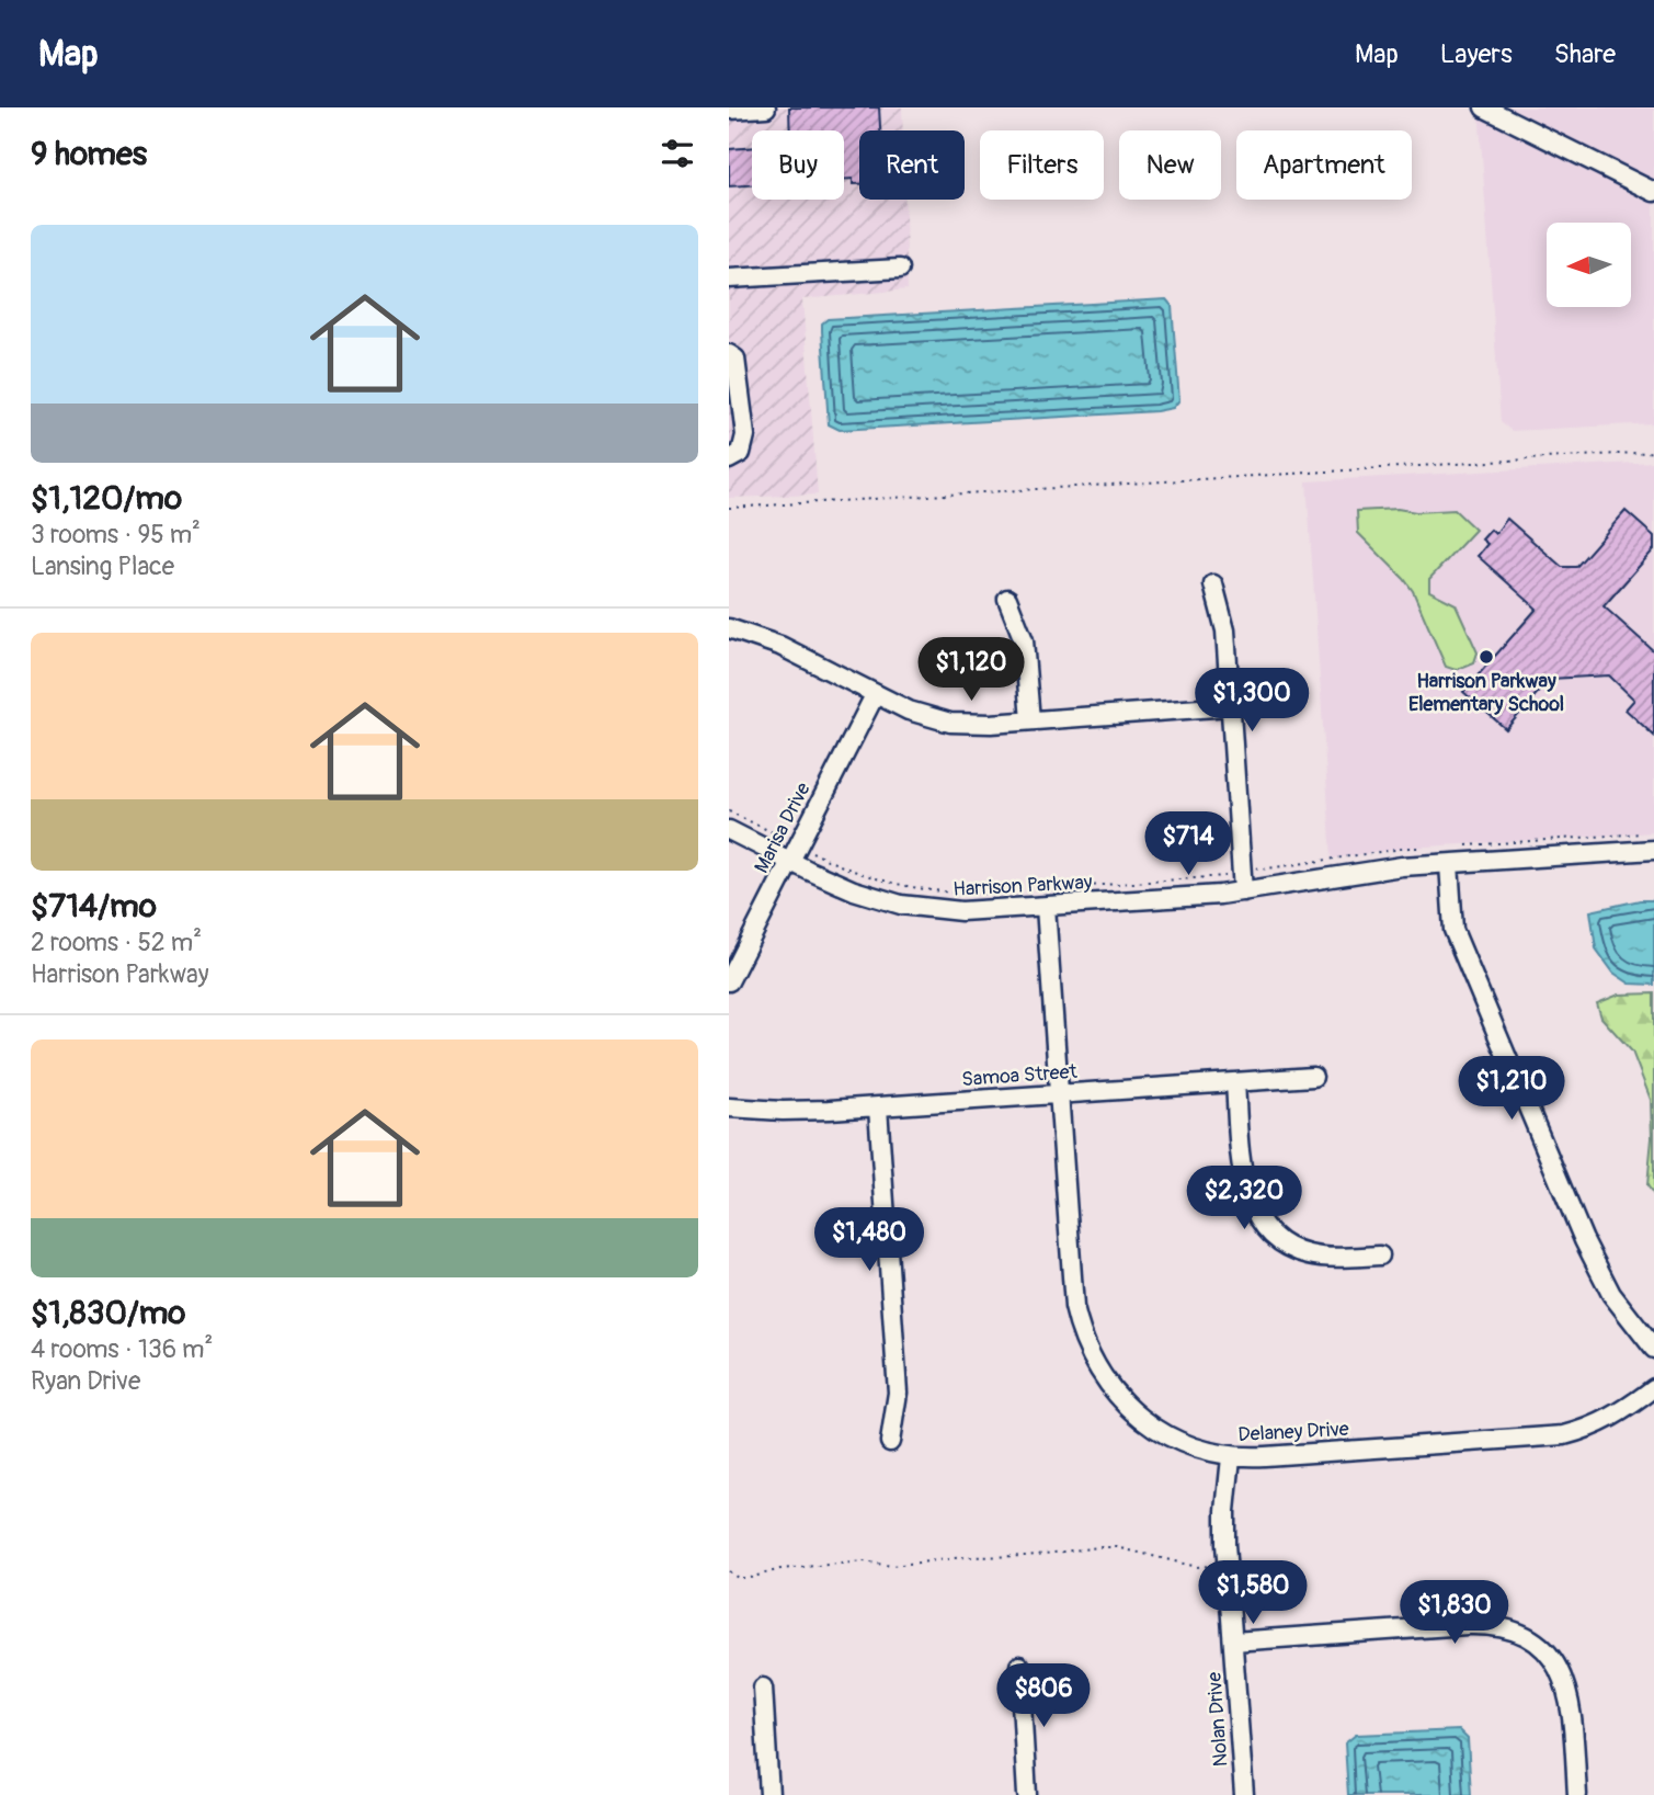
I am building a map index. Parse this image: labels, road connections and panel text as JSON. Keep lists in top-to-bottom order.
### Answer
{
  "streets": {
    "street": [
      "Marisa Drive",
      "Harrison Parkway",
      "Samoa Street",
      "Delaney Drive",
      "Nolan Drive"
    ]
  },
  "crossings": [
    ["Marisa Drive", "Harrison Parkway"],
    ["Harrison Parkway", "Delaney Drive"],
    ["Samoa Street", "Delaney Drive"],
    ["Delaney Drive", "Nolan Drive"]
  ],
  "places": ["Harrison Parkway Elementary School"],
  "north": "left",
  "page": {
    "header": "Map",
    "nav": ["Map", "Layers", "Share"],
    "heading": "9 homes",
    "chip": [
      "Buy",
      "Rent",
      "Filters",
      "New",
      "Apartment"
    ],
    "list": [
      {
        "name": "$1,120/mo",
        "note": "3 rooms · 95 m² · Lansing Place"
      },
      {
        "name": "$714/mo",
        "note": "2 rooms · 52 m² · Harrison Parkway"
      },
      {
        "name": "$1,830/mo",
        "note": "4 rooms · 136 m² · Ryan Drive"
      }
    ],
    "price": [
      "$1,120",
      "$1,300",
      "$714",
      "$1,210",
      "$2,320",
      "$1,480",
      "$1,580",
      "$1,830",
      "$806"
    ]
  }
}
